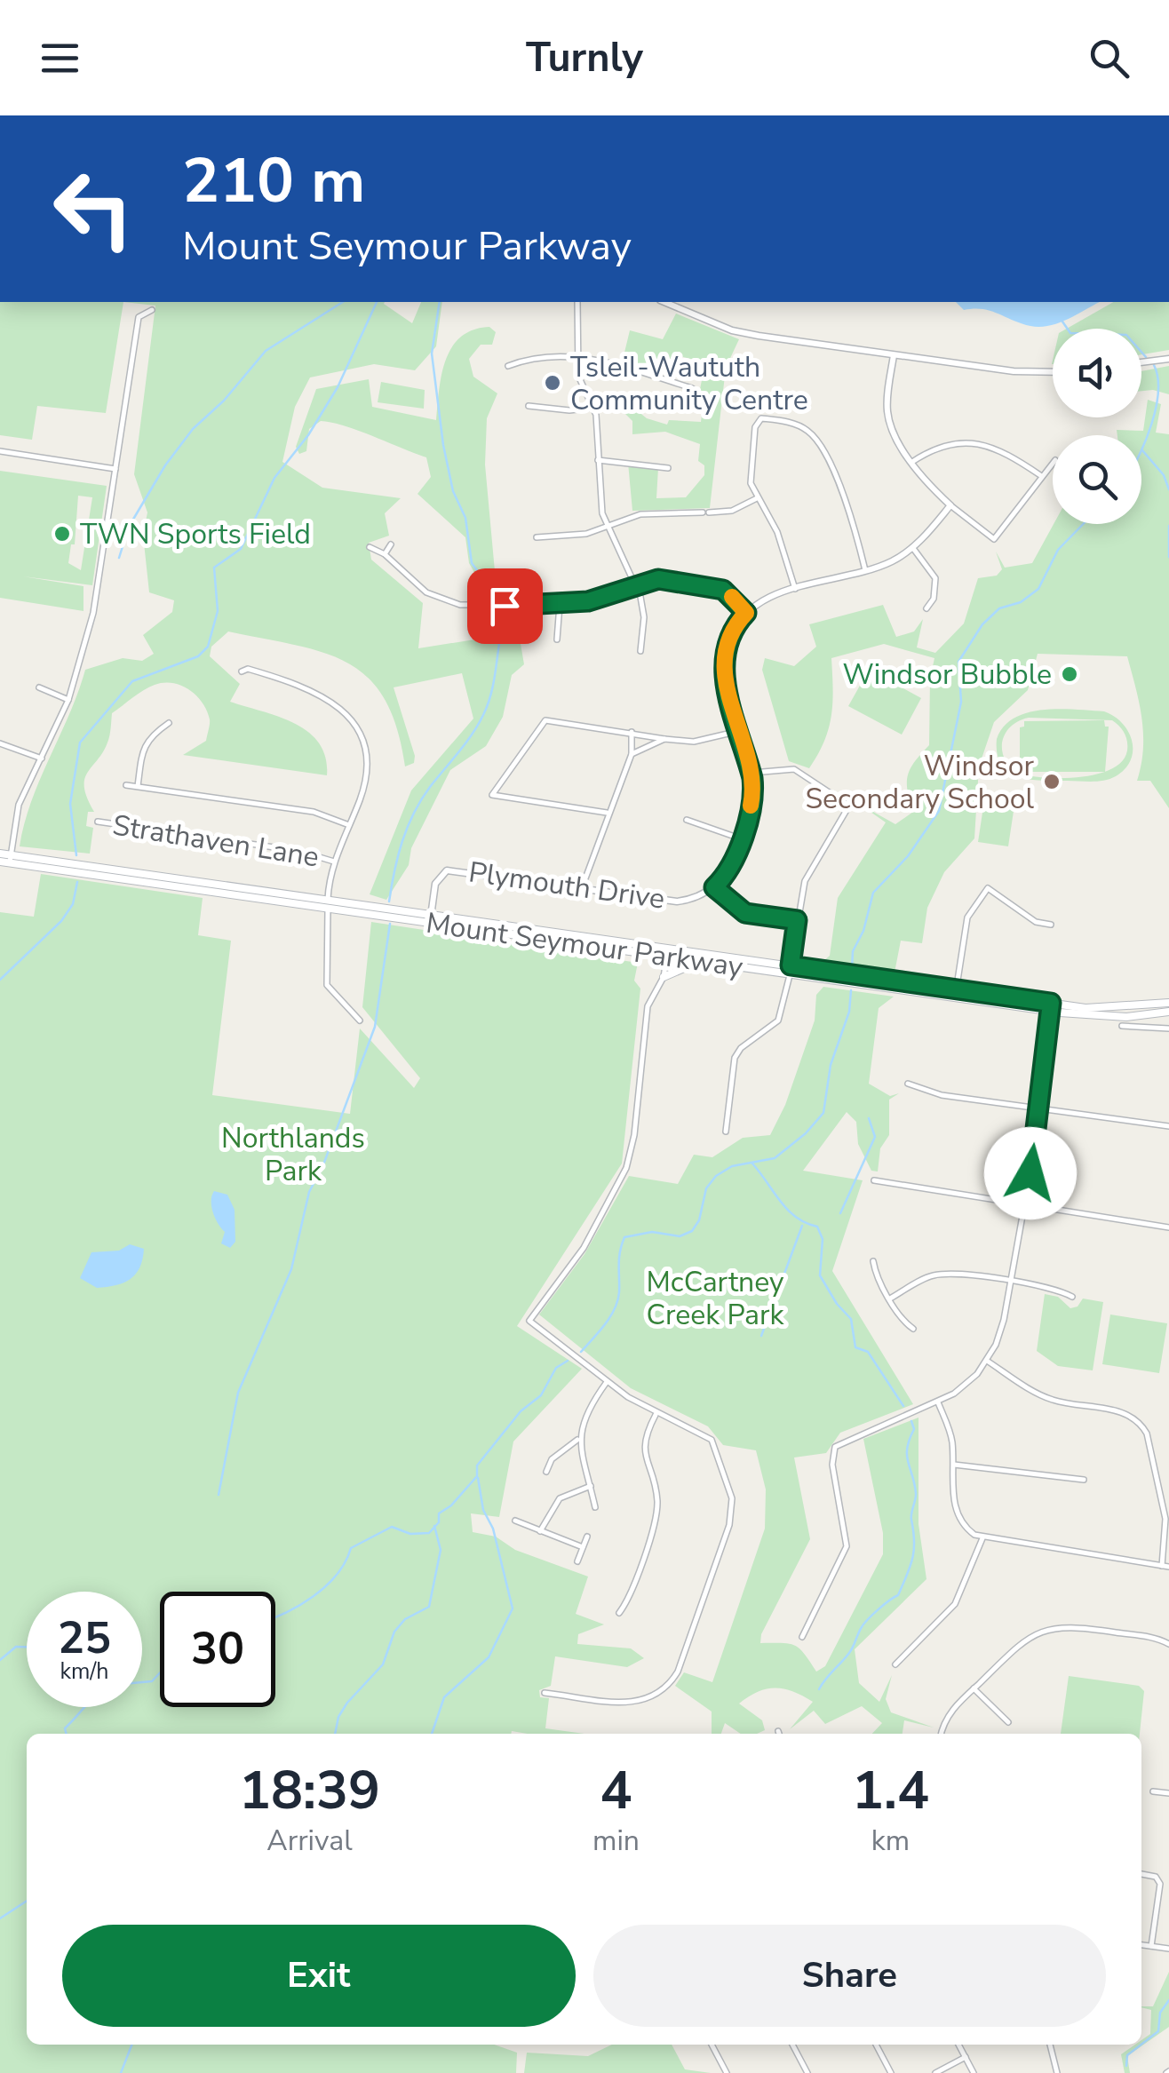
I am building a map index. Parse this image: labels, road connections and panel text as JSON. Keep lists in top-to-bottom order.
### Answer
{
  "streets": {
    "main road": ["Mount Seymour Parkway"],
    "street": ["Strathaven Lane", "Plymouth Drive"]
  },
  "crossings": [
    ["Plymouth Drive", "Mount Seymour Parkway"]
  ],
  "parks": ["Northlands Park", "McCartney Creek Park"],
  "places": [
    "Tsleil-Waututh Community Centre",
    "TWN Sports Field",
    "Windsor Bubble",
    "Windsor Secondary School"
  ],
  "page": {
    "header": "Turnly",
    "turn": ["210 m", "Mount Seymour Parkway"],
    "speed": "25 km/h",
    "limit": "30",
    "eta": [
      "18:39",
      "Arrival",
      "4",
      "min",
      "1.4",
      "km"
    ],
    "buttons": ["Exit", "Share"]
  }
}
